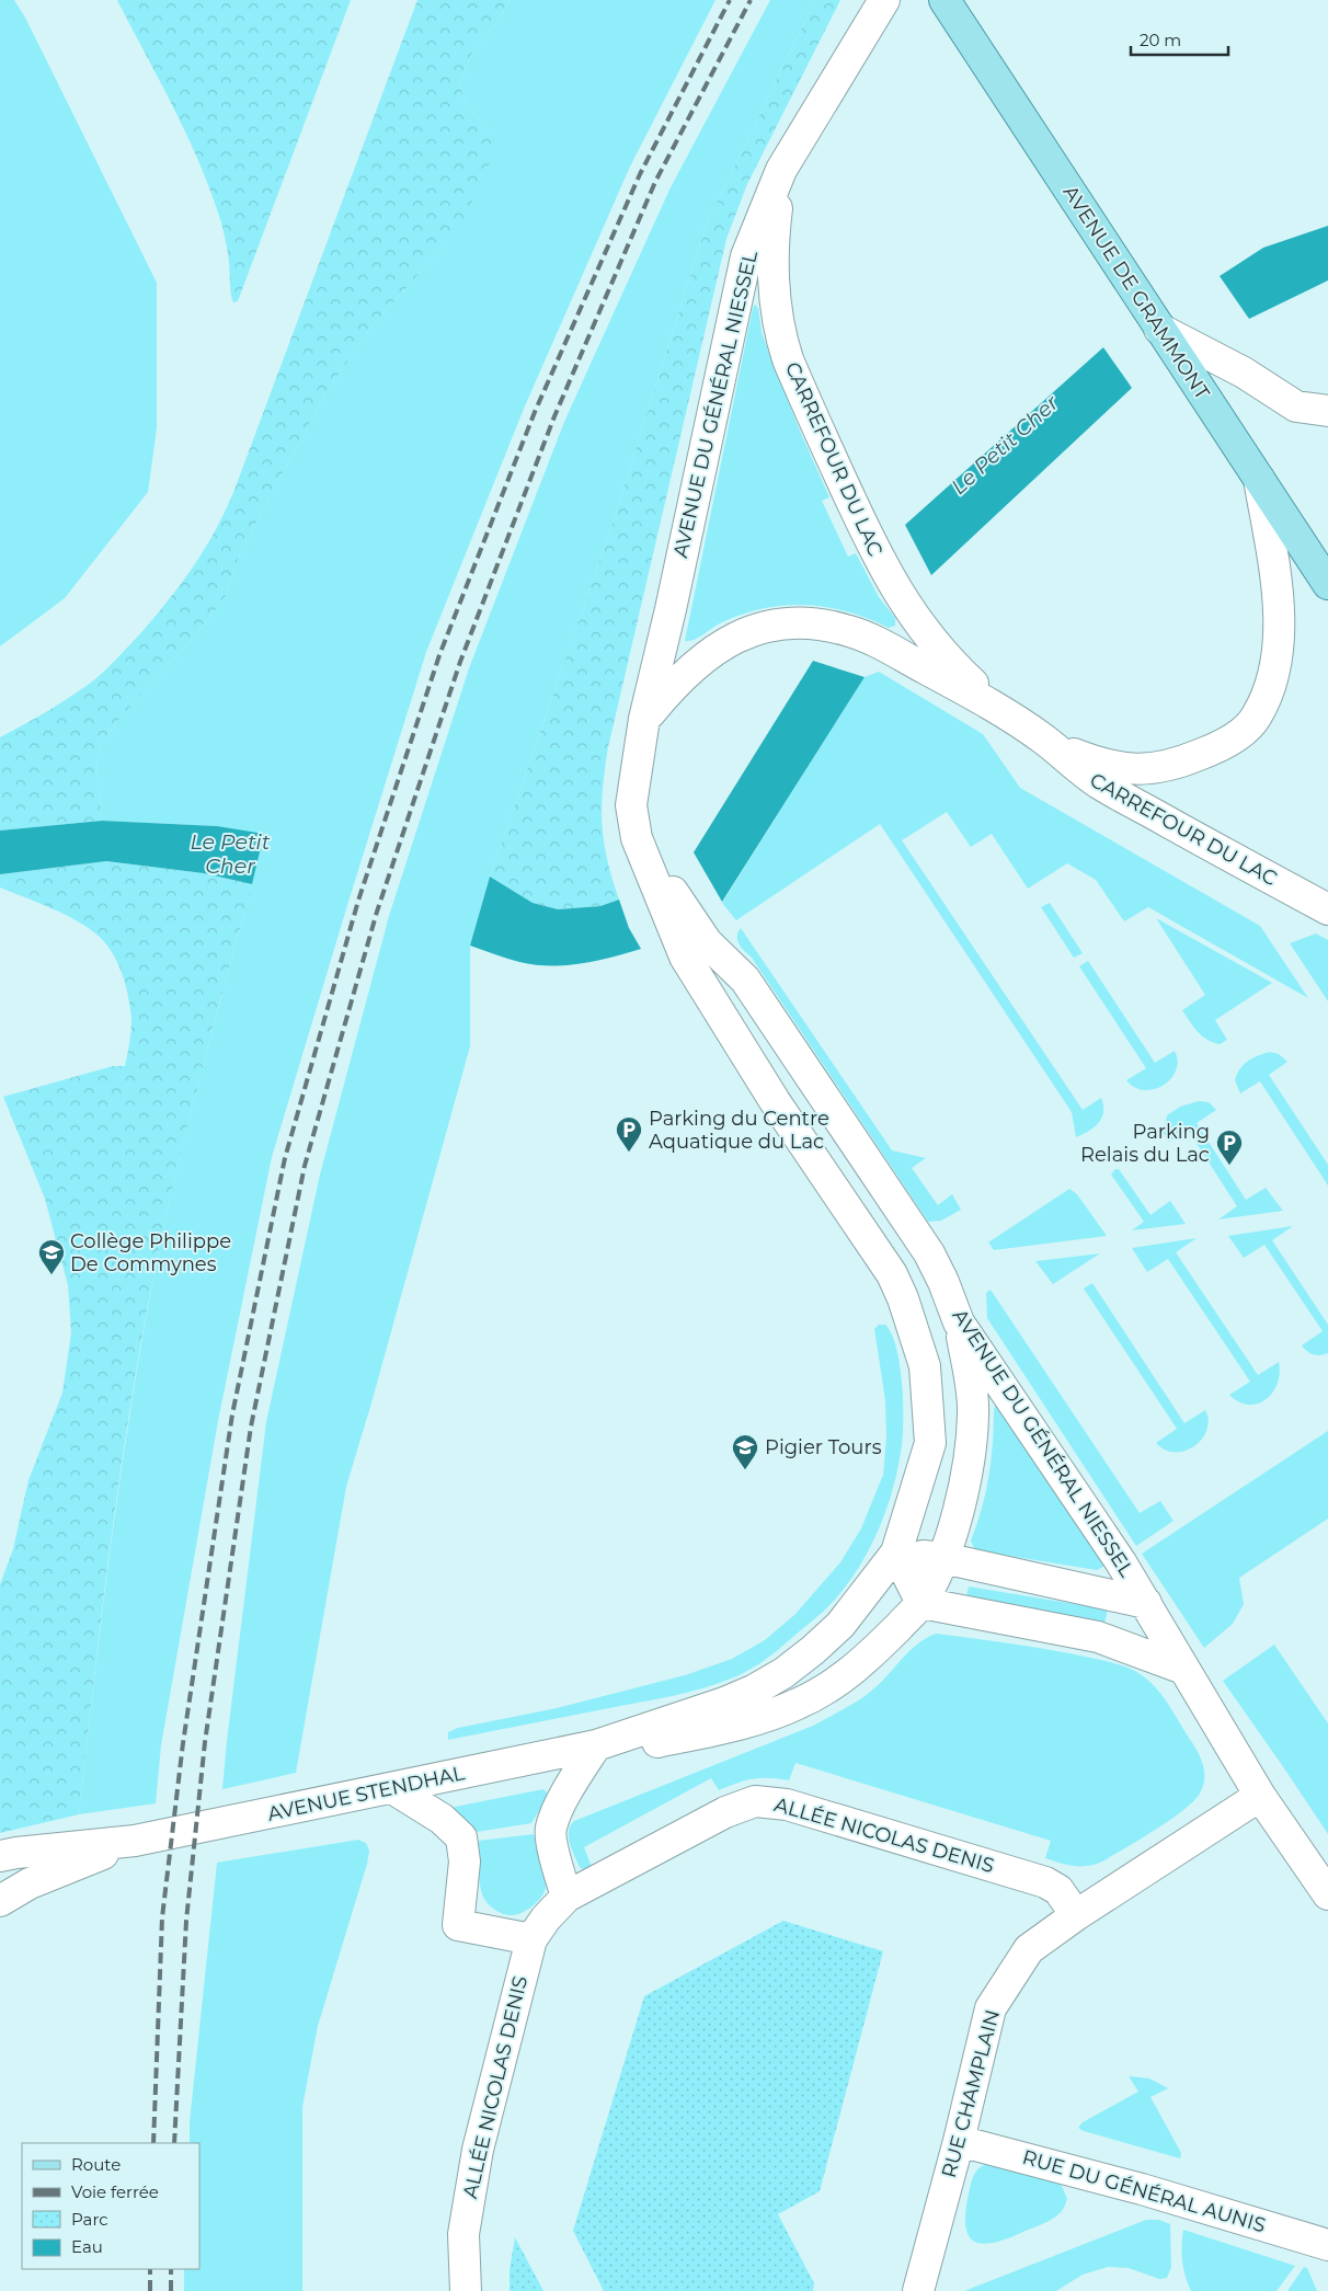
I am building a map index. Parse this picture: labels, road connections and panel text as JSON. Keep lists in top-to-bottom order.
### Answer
{
  "streets": {
    "main road": ["AVENUE DE GRAMMONT"],
    "street": [
      "AVENUE DU GÉNÉRAL NIESSEL",
      "CARREFOUR DU LAC",
      "AVENUE STENDHAL",
      "ALLÉE NICOLAS DENIS",
      "RUE CHAMPLAIN",
      "RUE DU GÉNÉRAL AUNIS"
    ]
  },
  "crossings": [
    ["AVENUE DE GRAMMONT", "CARREFOUR DU LAC"],
    ["AVENUE DU GÉNÉRAL NIESSEL", "CARREFOUR DU LAC"],
    ["AVENUE DU GÉNÉRAL NIESSEL", "AVENUE STENDHAL"],
    ["AVENUE DU GÉNÉRAL NIESSEL", "RUE CHAMPLAIN"],
    ["ALLÉE NICOLAS DENIS", "RUE CHAMPLAIN"],
    ["RUE CHAMPLAIN", "RUE DU GÉNÉRAL AUNIS"]
  ],
  "water": ["Le Petit Cher"],
  "places": {
    "parking": ["Parking du Centre Aquatique du Lac", "Parking Relais du Lac"],
    "school or university": ["Collège Philippe De Commynes", "Pigier Tours"]
  },
  "legend": [
    "Route",
    "Voie ferrée",
    "Parc",
    "Eau"
  ],
  "scale_bar": "20 m"
}
